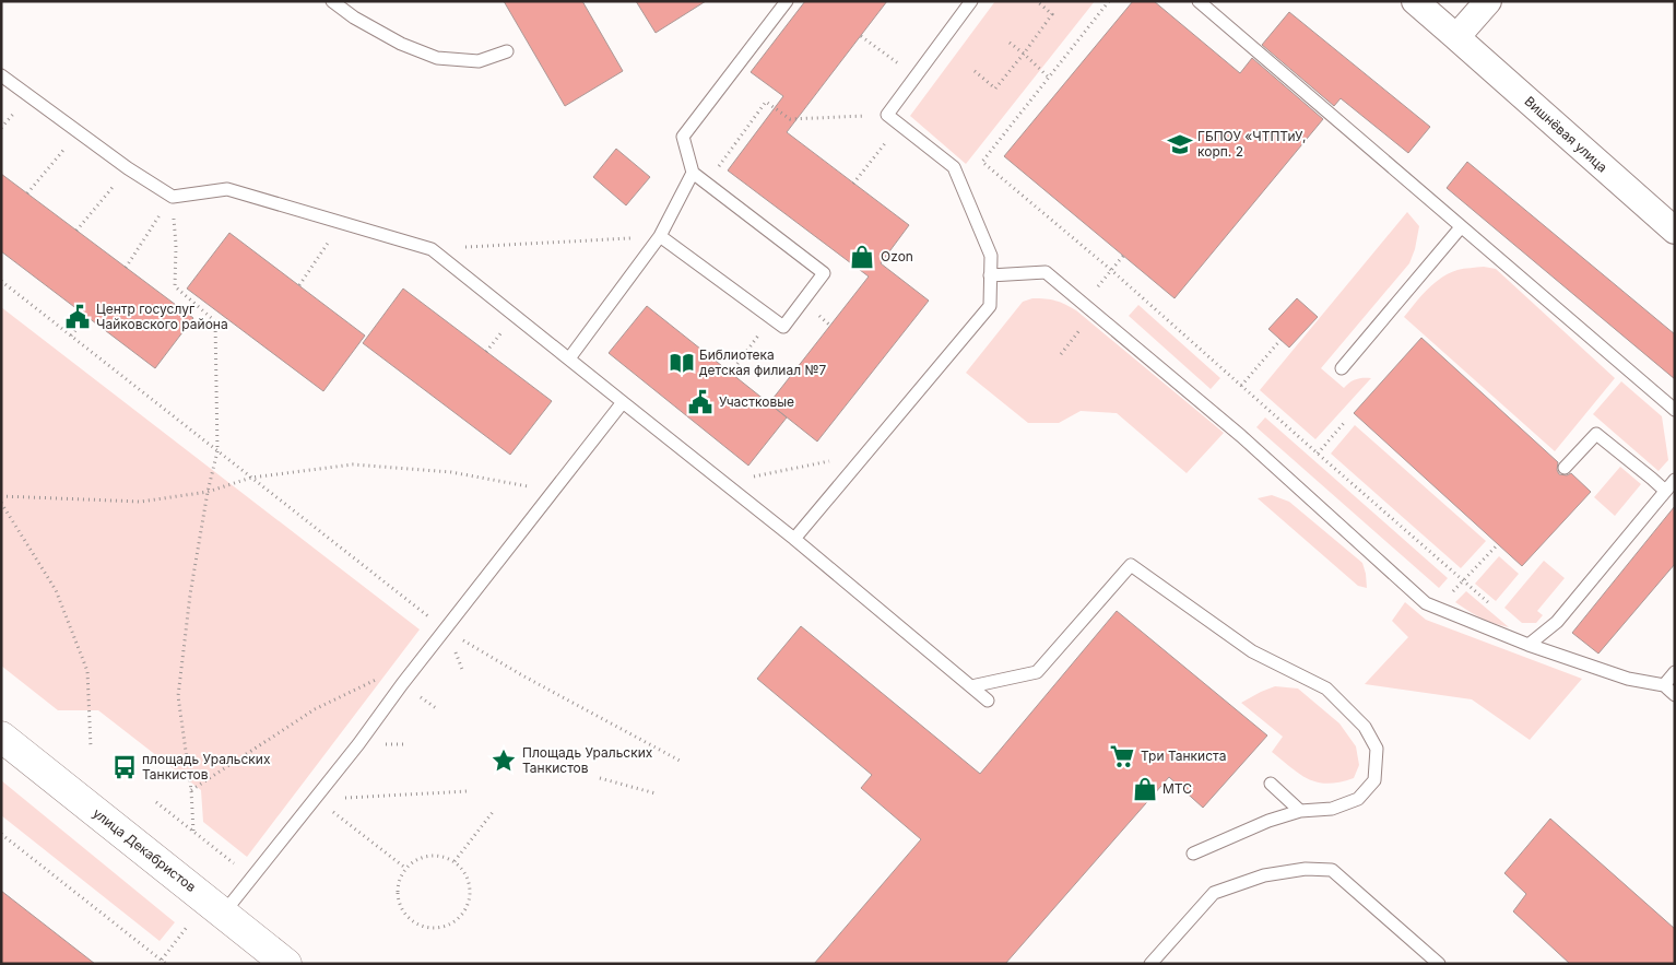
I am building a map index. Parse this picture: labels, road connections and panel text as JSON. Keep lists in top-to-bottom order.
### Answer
{
  "streets": {
    "street": ["Вишнёвая улица", "улица Декабристов"]
  },
  "places": {
    "school or university": ["ГБПОУ «ЧТПТиУ, корп. 2"],
    "shop": ["Ozon", "МТС"],
    "public building": ["Центр госуслуг Чайковского района", "Участковые"],
    "library": ["Библиотека детская филиал №7"],
    "supermarket": ["Три Танкиста"],
    "place": ["Площадь Уральских Танкистов"],
    "bus stop": ["площадь Уральских Танкистов"]
  }
}
